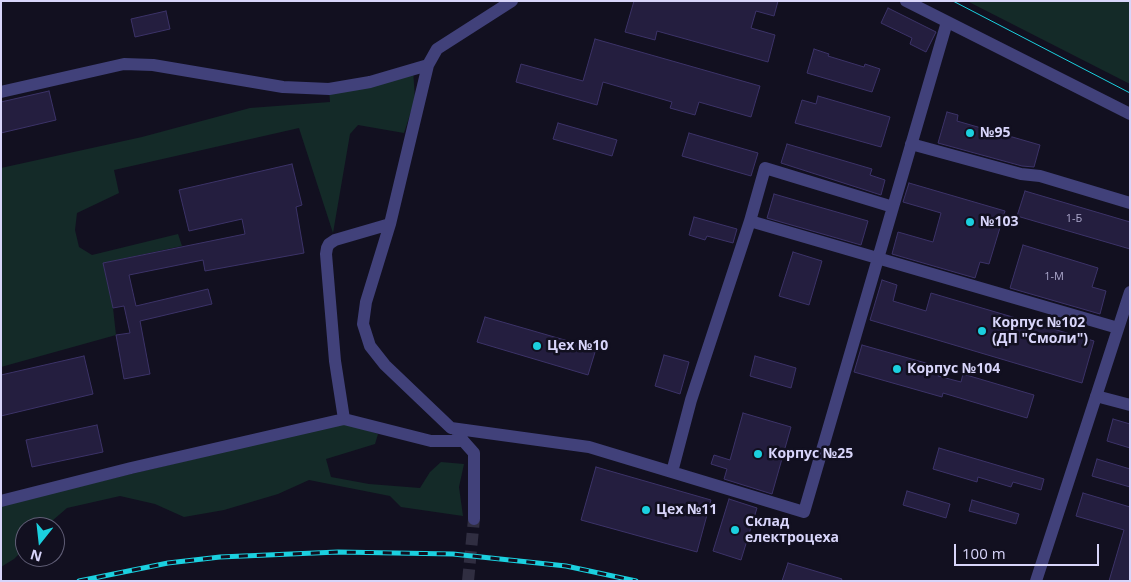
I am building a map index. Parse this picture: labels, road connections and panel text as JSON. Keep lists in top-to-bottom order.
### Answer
{
  "places": [
    "№95",
    "№103",
    "Корпус №102 (ДП \"Смоли\")",
    "Цех №10",
    "Корпус №104",
    "Корпус №25",
    "Цех №11",
    "Склад електроцеха"
  ],
  "house_numbers": ["1-Б", "1-М"],
  "scale_bar": "100 m",
  "north": "bottom"
}
